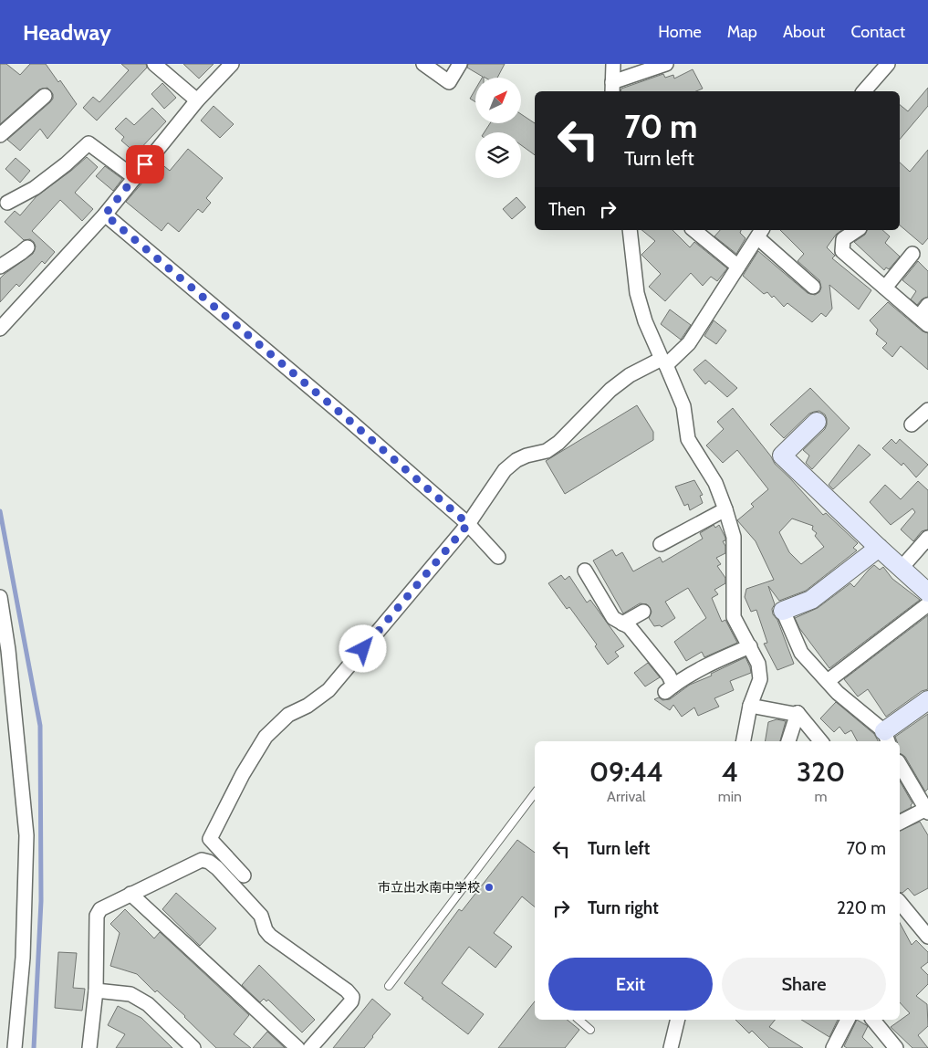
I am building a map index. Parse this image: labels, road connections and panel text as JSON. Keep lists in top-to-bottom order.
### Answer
{
  "places": ["市立出水南中学校"],
  "north": "top right",
  "page": {
    "header": "Headway",
    "nav": [
      "Home",
      "Map",
      "About",
      "Contact"
    ],
    "turn": ["70 m", "Turn left"],
    "then": "Then",
    "eta": [
      "09:44",
      "Arrival",
      "4",
      "min",
      "320",
      "m"
    ],
    "list": [
      {
        "name": "Turn left",
        "value": "70 m"
      },
      {
        "name": "Turn right",
        "value": "220 m"
      }
    ],
    "buttons": ["Exit", "Share"]
  }
}
